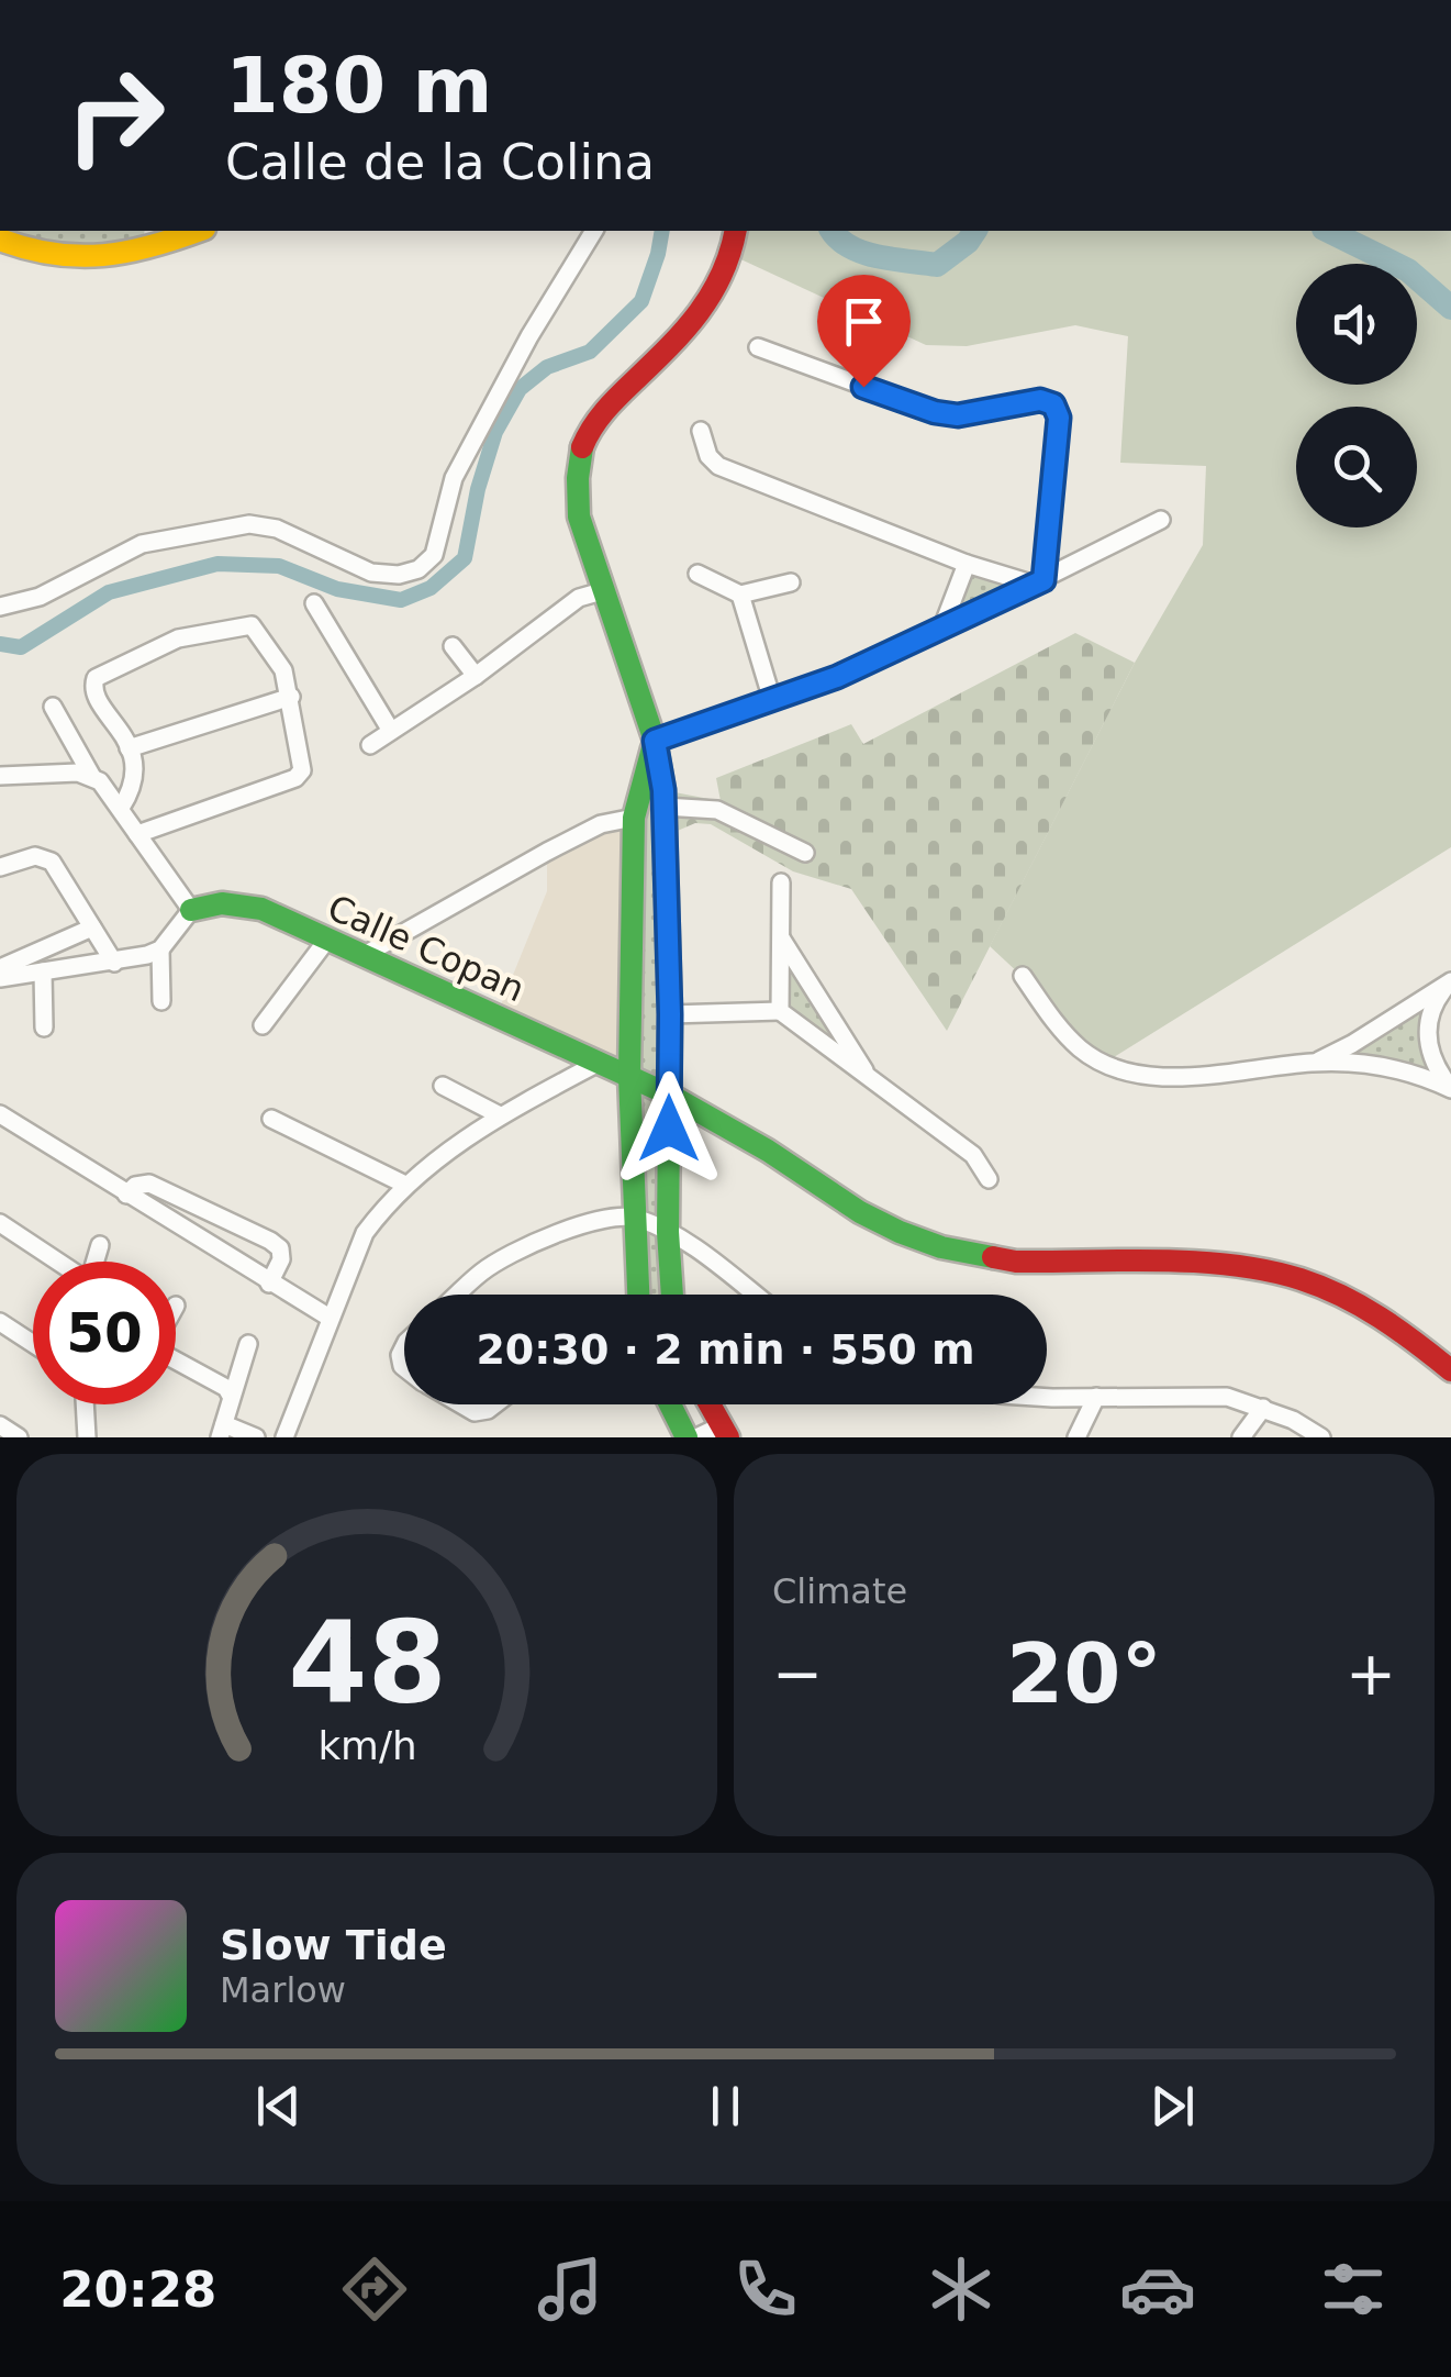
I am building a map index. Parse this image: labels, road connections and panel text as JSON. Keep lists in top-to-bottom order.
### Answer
{
  "streets": {
    "main road": ["Calle Copan"]
  },
  "page": {
    "turn": ["180 m", "Calle de la Colina"],
    "limit": "50",
    "trip": "20:30 · 2 min · 550 m",
    "tile": "Climate",
    "heat": ["−", "20°", "+"],
    "song": ["Slow Tide", "Marlow"],
    "tabs": "20:28",
    "gauge": ["48", "km/h"]
  }
}
